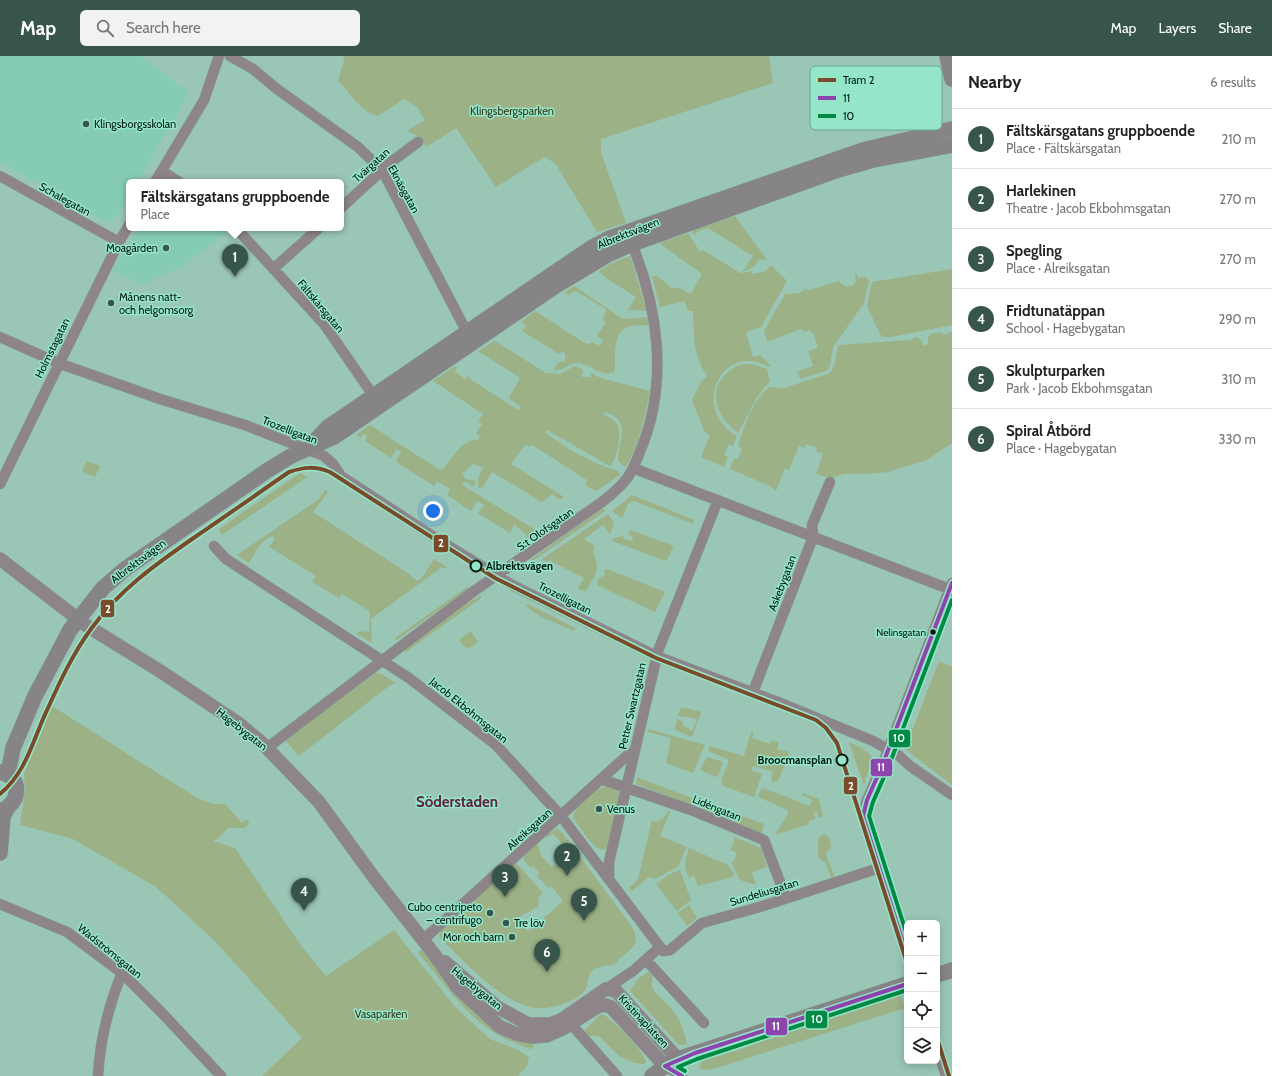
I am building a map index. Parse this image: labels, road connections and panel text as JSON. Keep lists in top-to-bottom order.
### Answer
{
  "streets": {
    "main road": ["Albrektsvägen"],
    "street": [
      "Tvärgatan",
      "Eknäsgatan",
      "Schalegatan",
      "Fältskärsgatan",
      "Holmstagatan",
      "Trozelligatan",
      "S:t Olofsgatan",
      "Askebygatan",
      "Petter Swartzgatan",
      "Jacob Ekbohmsgatan",
      "Hagebygatan",
      "Lidéngatan",
      "Alreiksgatan",
      "Sundeliusgatan",
      "Wadströmsgatan",
      "Kristinaplatsen"
    ]
  },
  "crossings": [
    ["Tvärgatan", "Eknäsgatan"],
    ["Eknäsgatan", "Albrektsvägen"],
    ["Schalegatan", "Holmstagatan"],
    ["Albrektsvägen", "Fältskärsgatan"],
    ["Albrektsvägen", "Trozelligatan"],
    ["Albrektsvägen", "S:t Olofsgatan"],
    ["Albrektsvägen", "Hagebygatan"],
    ["Holmstagatan", "Trozelligatan"],
    ["Trozelligatan", "S:t Olofsgatan"],
    ["Trozelligatan", "Askebygatan"],
    ["Trozelligatan", "Petter Swartzgatan"],
    ["S:t Olofsgatan", "Jacob Ekbohmsgatan"],
    ["S:t Olofsgatan", "Hagebygatan"],
    ["Petter Swartzgatan", "Jacob Ekbohmsgatan"],
    ["Petter Swartzgatan", "Lidéngatan"],
    ["Petter Swartzgatan", "Alreiksgatan"],
    ["Jacob Ekbohmsgatan", "Alreiksgatan"],
    ["Jacob Ekbohmsgatan", "Sundeliusgatan"],
    ["Hagebygatan", "Alreiksgatan"],
    ["Hagebygatan", "Kristinaplatsen"],
    ["Lidéngatan", "Alreiksgatan"],
    ["Lidéngatan", "Sundeliusgatan"]
  ],
  "districts": ["Söderstaden"],
  "parks": ["Klingsbergsparken", "Vasaparken"],
  "places": [
    "Klingsborgsskolan",
    "Moagården",
    "Månens natt- och helgomsorg",
    "Albrektsvägen",
    "Nelinsgatan",
    "Broocmansplan",
    "Venus",
    "Cubo centripeto – centrifugo",
    "Tre löv",
    "Mor och barn"
  ],
  "lines": ["tram line 2", "transit line 11", "transit line 10"],
  "legend": ["Tram 2", "11", "10"],
  "page": {
    "header": "Map",
    "search": "Search here",
    "nav": ["Map", "Layers", "Share"],
    "heading": ["Nearby", "6 results"],
    "list": [
      {
        "mark": "1",
        "name": "Fältskärsgatans gruppboende",
        "note": "Place · Fältskärsgatan",
        "value": "210 m"
      },
      {
        "mark": "2",
        "name": "Harlekinen",
        "note": "Theatre · Jacob Ekbohmsgatan",
        "value": "270 m"
      },
      {
        "mark": "3",
        "name": "Spegling",
        "note": "Place · Alreiksgatan",
        "value": "270 m"
      },
      {
        "mark": "4",
        "name": "Fridtunatäppan",
        "note": "School · Hagebygatan",
        "value": "290 m"
      },
      {
        "mark": "5",
        "name": "Skulpturparken",
        "note": "Park · Jacob Ekbohmsgatan",
        "value": "310 m"
      },
      {
        "mark": "6",
        "name": "Spiral Åtbörd",
        "note": "Place · Hagebygatan",
        "value": "330 m"
      }
    ],
    "popup": ["Fältskärsgatans gruppboende", "Place"],
    "pins": [
      "1",
      "2",
      "3",
      "4",
      "5",
      "6"
    ],
    "map_buttons": ["+", "−"]
  }
}
